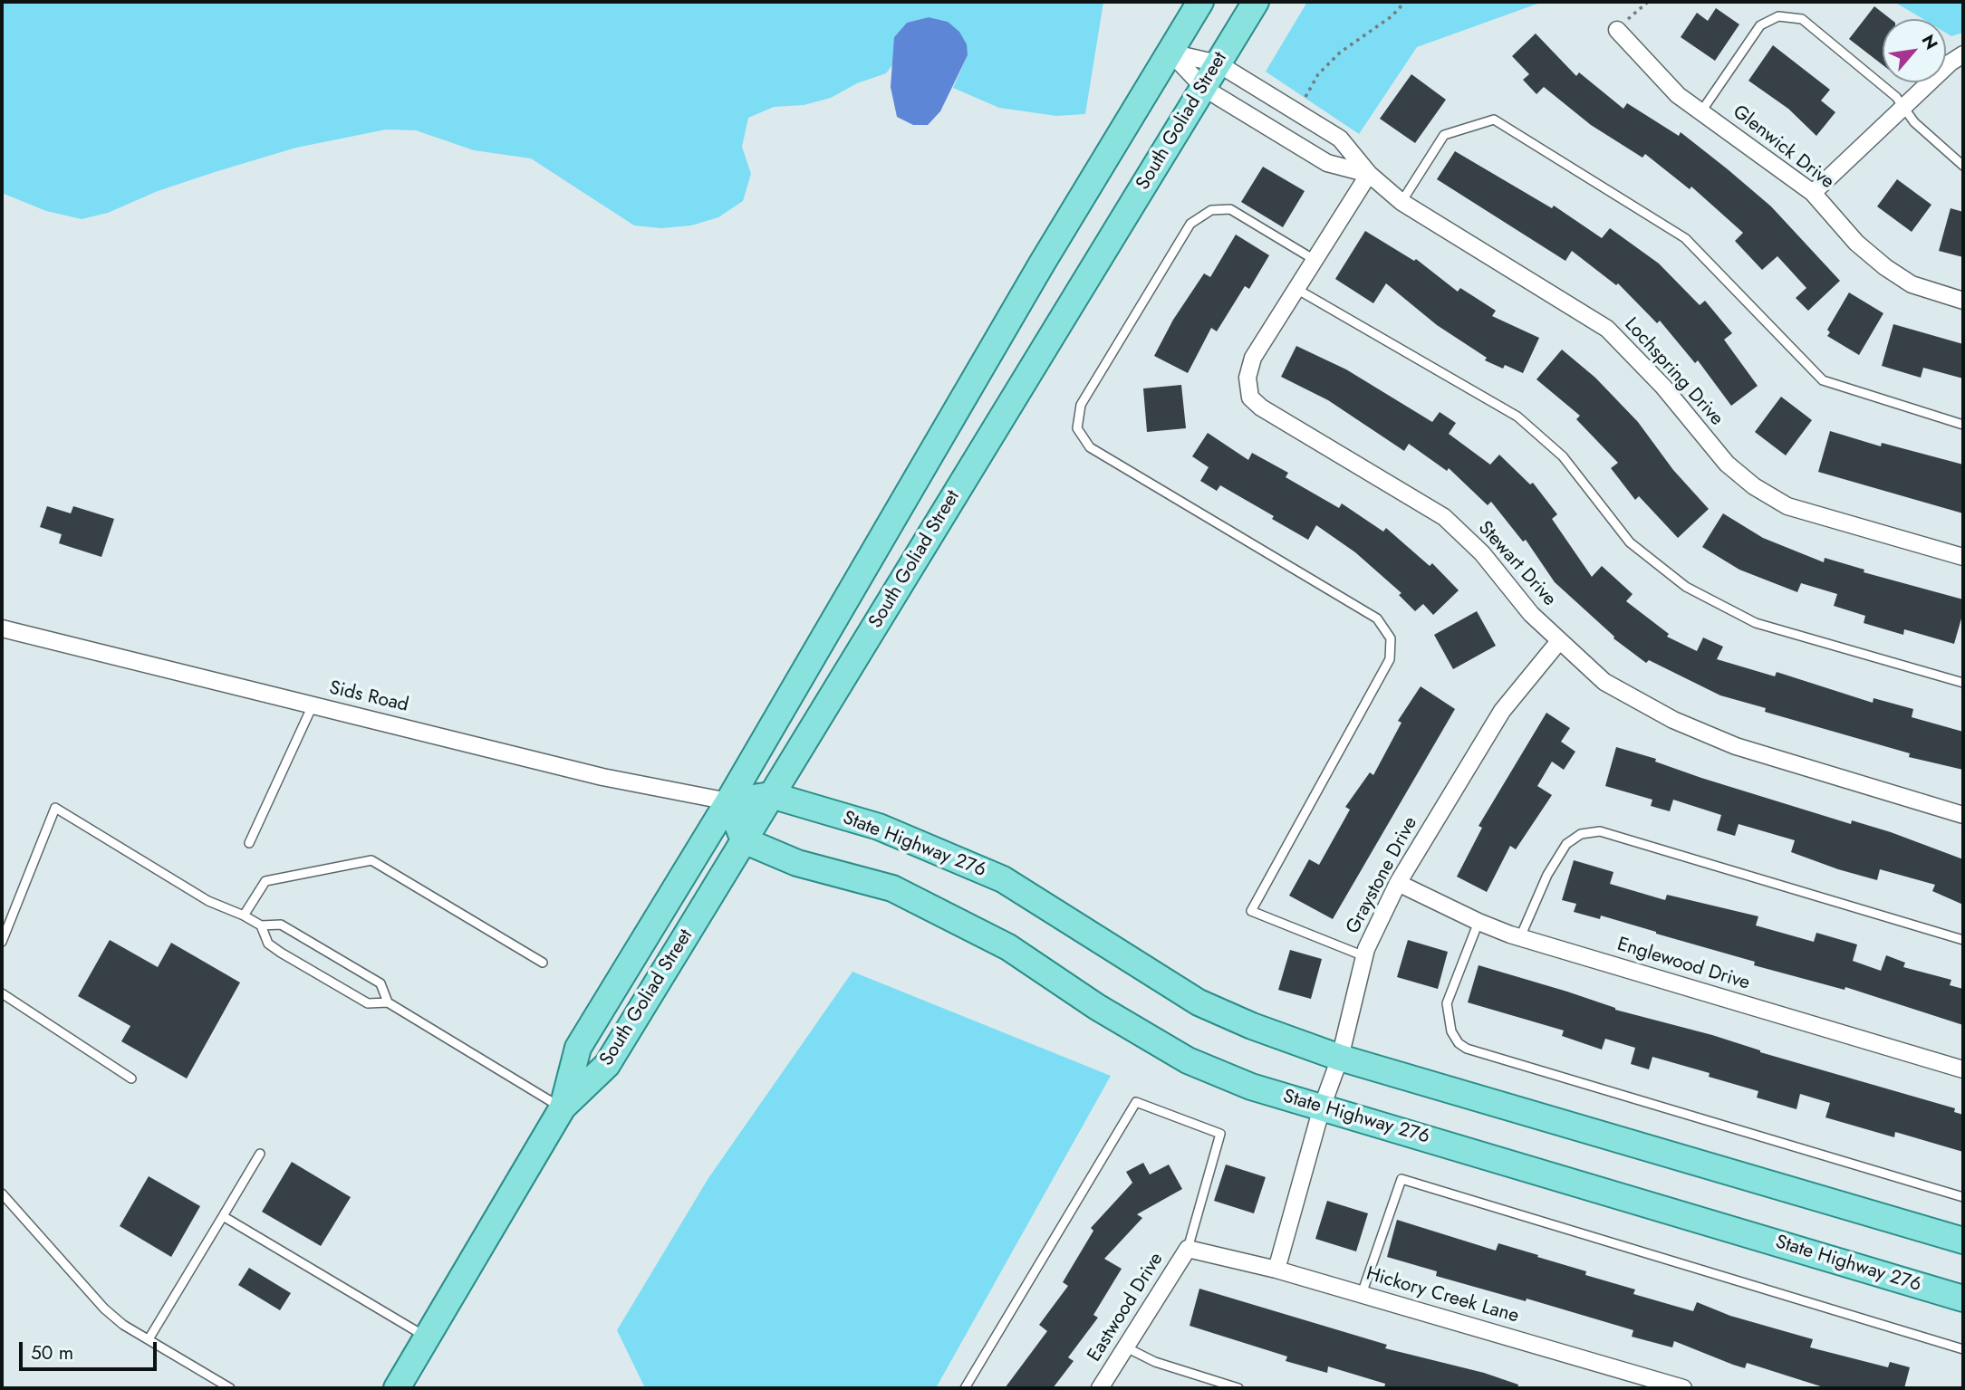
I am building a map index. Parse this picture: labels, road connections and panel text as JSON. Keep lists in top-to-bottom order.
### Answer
{
  "streets": {
    "main road": ["South Goliad Street", "State Highway 276"],
    "street": [
      "Glenwick Drive",
      "Lochspring Drive",
      "Stewart Drive",
      "Sids Road",
      "Graystone Drive",
      "Englewood Drive",
      "Hickory Creek Lane",
      "Eastwood Drive"
    ]
  },
  "crossings": [
    ["South Goliad Street", "Lochspring Drive"],
    ["South Goliad Street", "Sids Road"],
    ["South Goliad Street", "State Highway 276"],
    ["Lochspring Drive", "Stewart Drive"],
    ["Stewart Drive", "Graystone Drive"],
    ["Sids Road", "State Highway 276"],
    ["State Highway 276", "Graystone Drive"],
    ["Graystone Drive", "Englewood Drive"],
    ["Graystone Drive", "Hickory Creek Lane"],
    ["Hickory Creek Lane", "Eastwood Drive"]
  ],
  "scale_bar": "50 m",
  "north": "top right"
}
